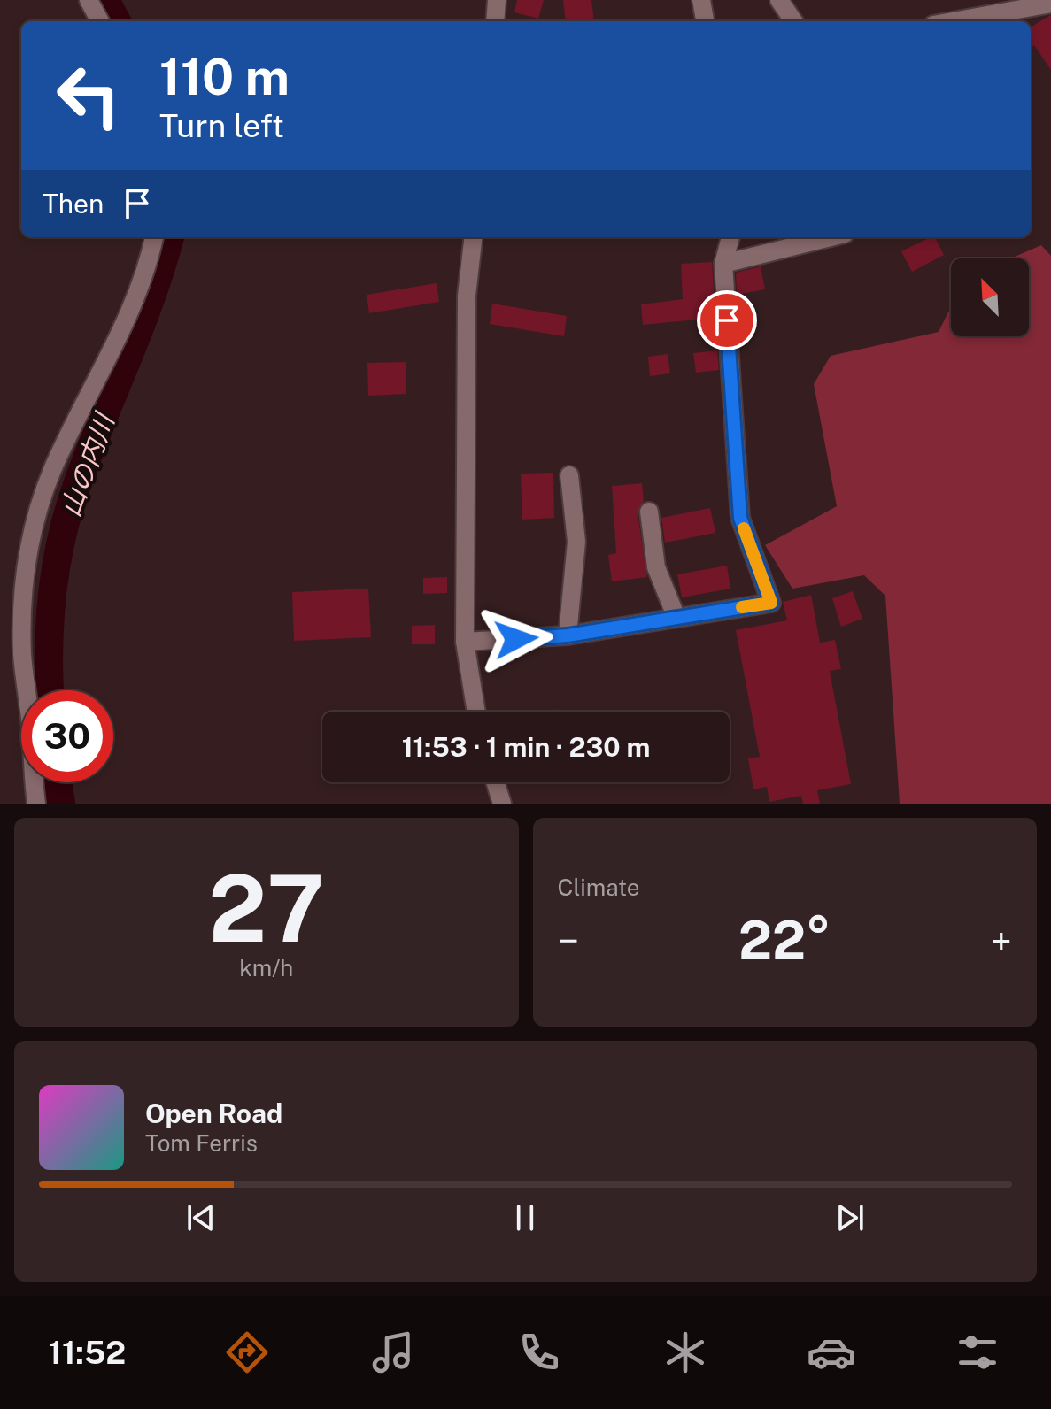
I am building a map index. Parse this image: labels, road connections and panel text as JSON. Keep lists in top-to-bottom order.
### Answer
{
  "water": ["山の内川"],
  "north": "top left",
  "page": {
    "turn": ["110 m", "Turn left"],
    "then": "Then",
    "limit": "30",
    "trip": "11:53 · 1 min · 230 m",
    "tile": [
      ["27", "km/h"],
      "Climate"
    ],
    "heat": ["−", "22°", "+"],
    "song": ["Open Road", "Tom Ferris"],
    "tabs": "11:52"
  }
}
